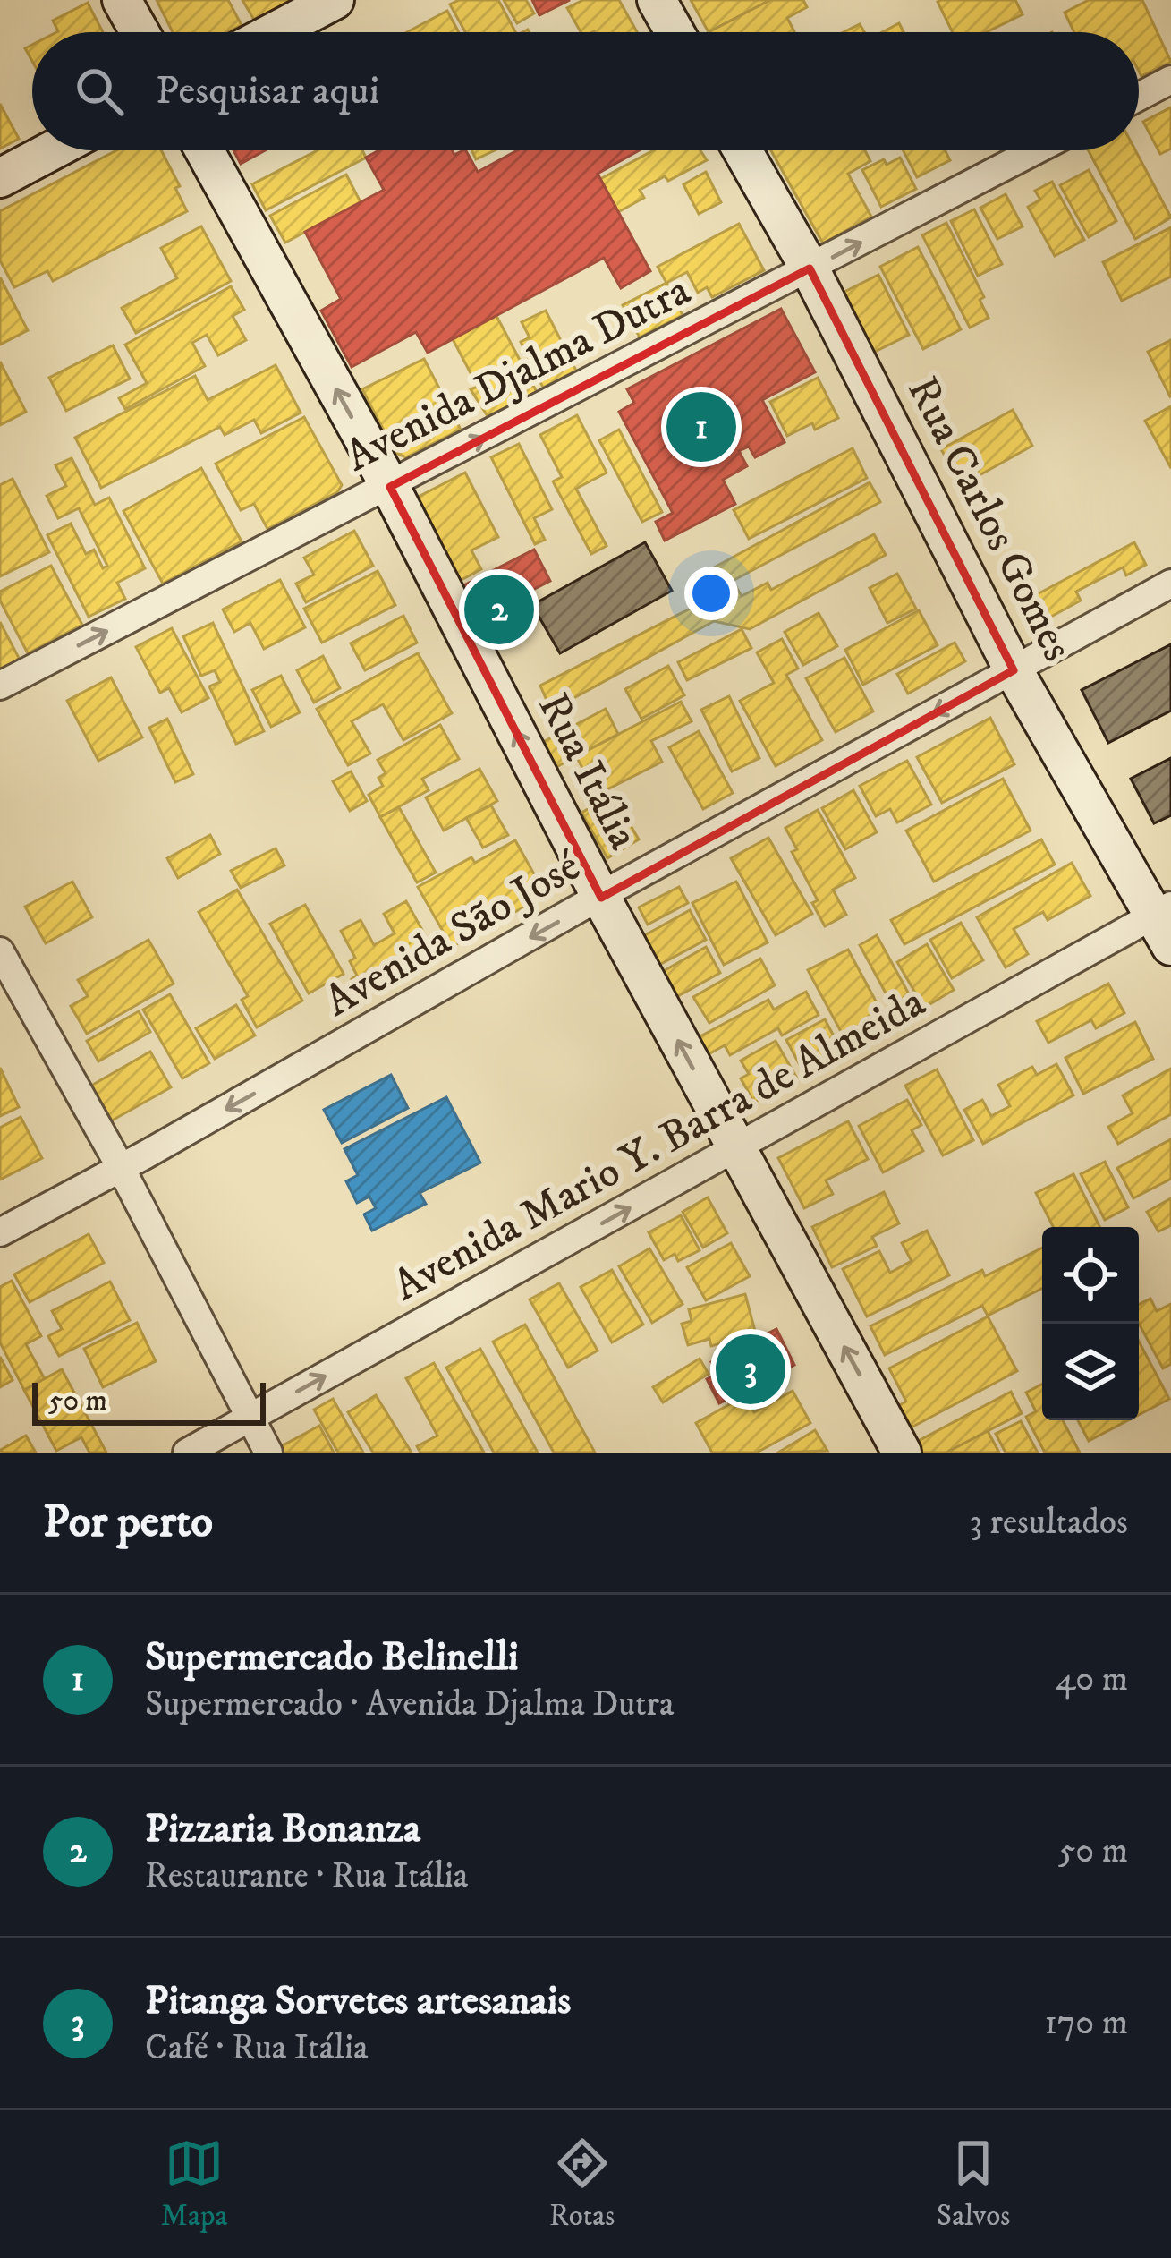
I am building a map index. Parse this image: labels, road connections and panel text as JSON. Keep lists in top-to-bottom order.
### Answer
{
  "streets": {
    "street": [
      "Avenida Djalma Dutra",
      "Rua Carlos Gomes",
      "Rua Itália",
      "Avenida São José",
      "Avenida Mario Y. Barra de Almeida"
    ]
  },
  "crossings": [
    ["Avenida Djalma Dutra", "Rua Carlos Gomes"],
    ["Avenida Djalma Dutra", "Rua Itália"],
    ["Rua Carlos Gomes", "Avenida São José"],
    ["Rua Carlos Gomes", "Avenida Mario Y. Barra de Almeida"],
    ["Rua Itália", "Avenida São José"],
    ["Rua Itália", "Avenida Mario Y. Barra de Almeida"]
  ],
  "one_way": [
    "Avenida Djalma Dutra",
    "Rua Itália",
    "Avenida São José",
    "Avenida Mario Y. Barra de Almeida"
  ],
  "scale_bar": "50 m",
  "page": {
    "search": "Pesquisar aqui",
    "pins": ["1", "2", "3"],
    "scale": "50 m",
    "heading": ["Por perto", "3 resultados"],
    "list": [
      {
        "mark": "1",
        "name": "Supermercado Belinelli",
        "note": "Supermercado · Avenida Djalma Dutra",
        "value": "40 m"
      },
      {
        "mark": "2",
        "name": "Pizzaria Bonanza",
        "note": "Restaurante · Rua Itália",
        "value": "50 m"
      },
      {
        "mark": "3",
        "name": "Pitanga Sorvetes artesanais",
        "note": "Café · Rua Itália",
        "value": "170 m"
      }
    ],
    "nav": ["Mapa", "Rotas", "Salvos"]
  }
}
